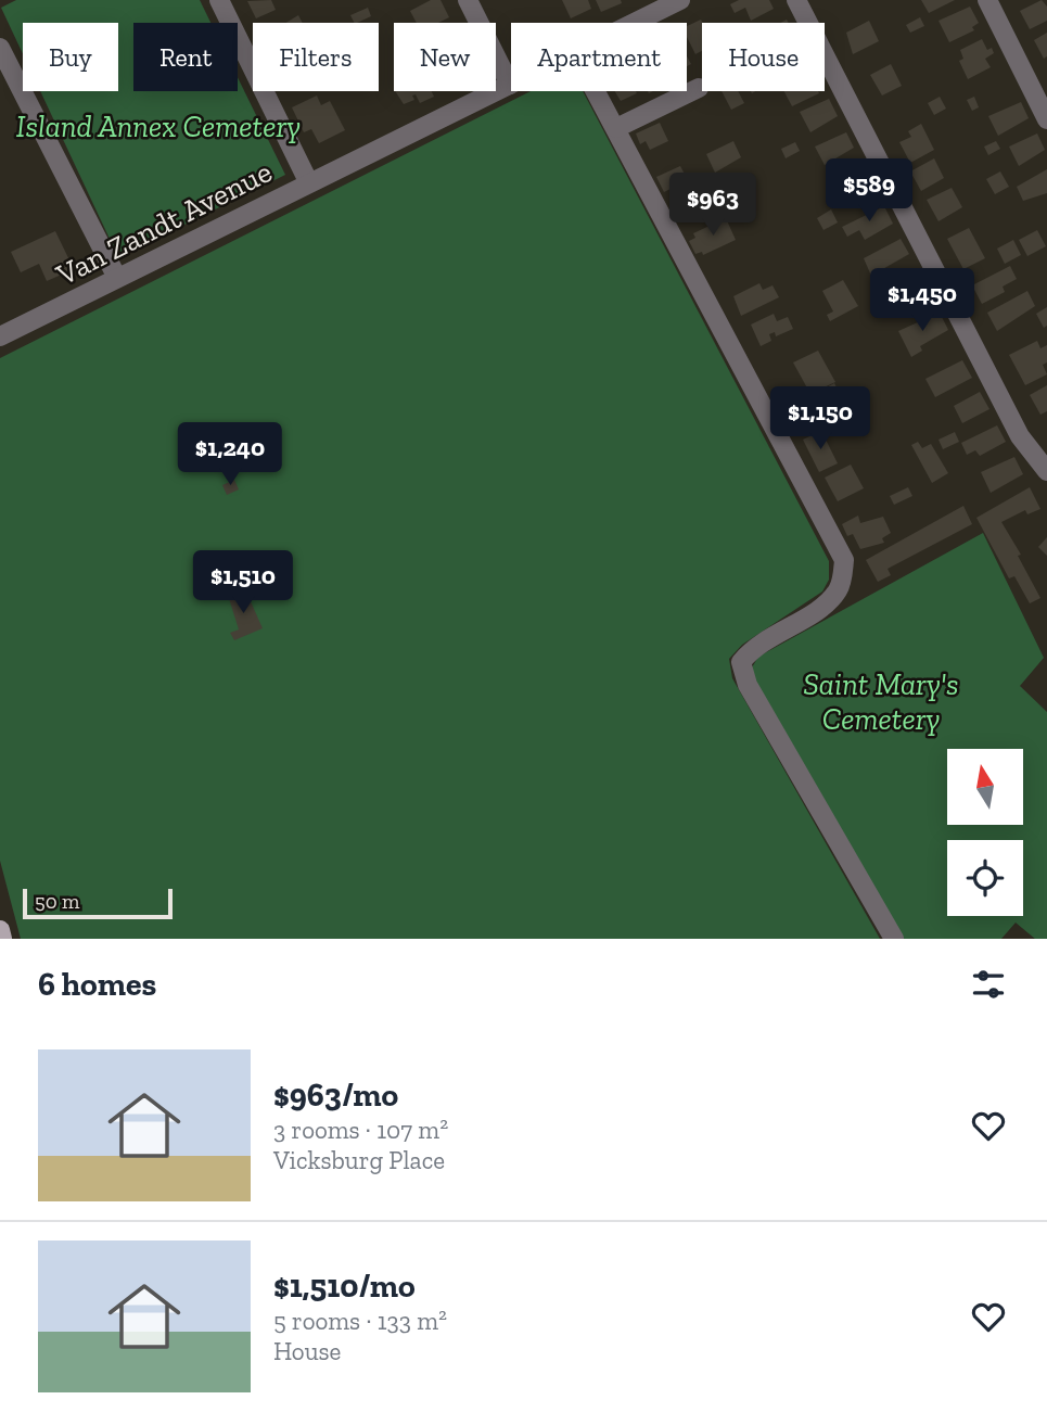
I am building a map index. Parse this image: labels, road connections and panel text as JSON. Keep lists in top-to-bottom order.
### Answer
{
  "streets": {
    "street": ["Van Zandt Avenue"]
  },
  "parks": ["Island Annex Cemetery", "Saint Mary's Cemetery"],
  "scale_bar": "50 m",
  "north": "top",
  "page": {
    "chip": [
      "Buy",
      "Rent",
      "Filters",
      "New",
      "Apartment",
      "House"
    ],
    "price": [
      "$589",
      "$963",
      "$1,450",
      "$1,150",
      "$1,240",
      "$1,510"
    ],
    "scale": "50 m",
    "heading": "6 homes",
    "list": [
      {
        "name": "$963/mo",
        "note": "3 rooms · 107 m² · Vicksburg Place"
      },
      {
        "name": "$1,510/mo",
        "note": "5 rooms · 133 m² · House"
      }
    ]
  }
}
